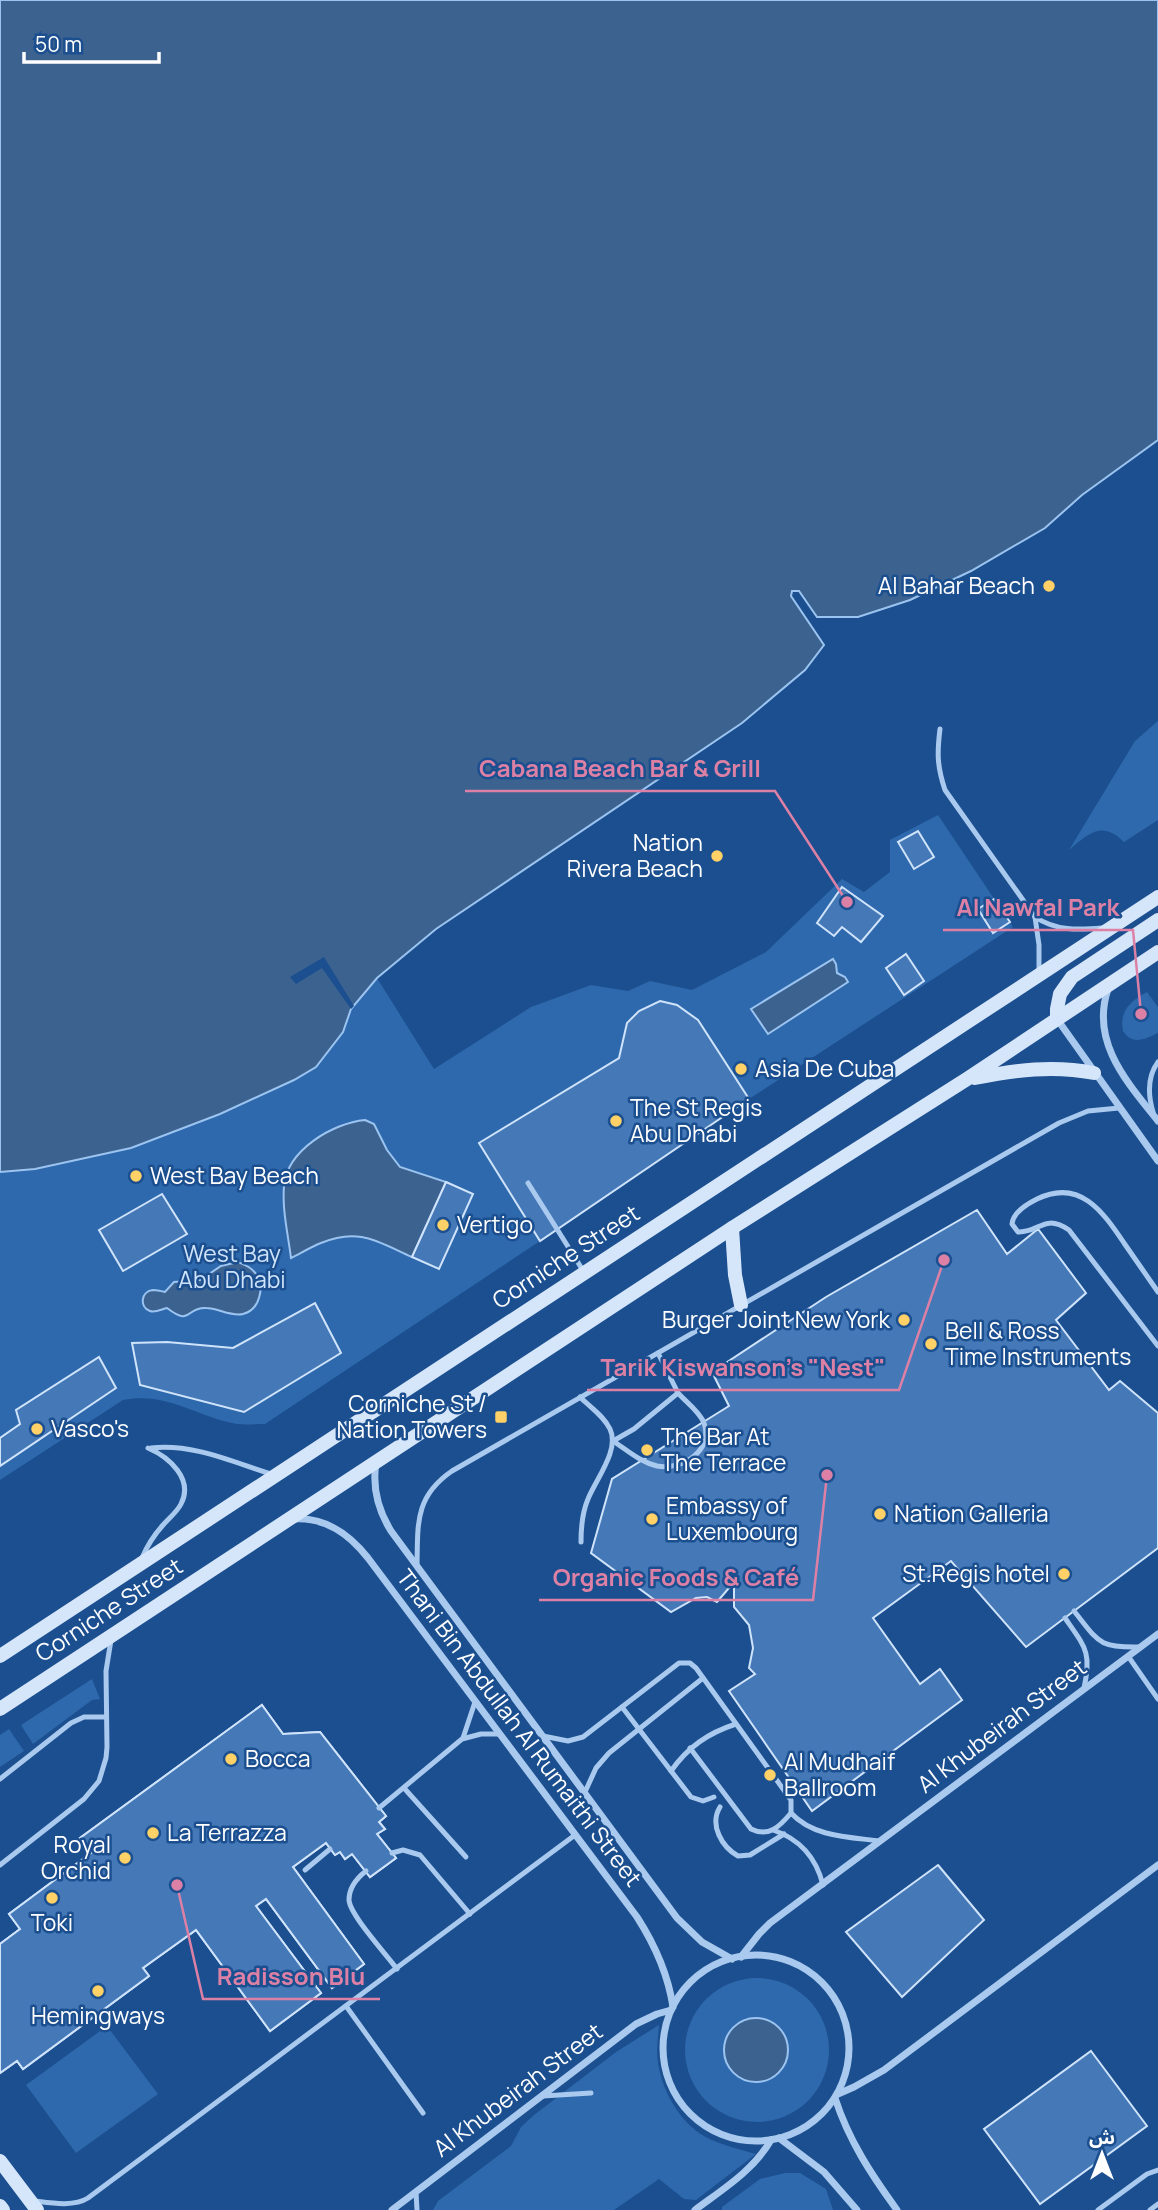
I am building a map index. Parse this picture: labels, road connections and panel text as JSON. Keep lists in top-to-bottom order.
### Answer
{
  "streets": {
    "main road": ["Corniche Street"],
    "street": ["Al Khubeirah Street", "Thani Bin Abdullah Al Rumaithi Street"]
  },
  "crossings": [
    ["Corniche Street", "Thani Bin Abdullah Al Rumaithi Street"],
    ["Al Khubeirah Street", "Thani Bin Abdullah Al Rumaithi Street"]
  ],
  "parks": ["West Bay Abu Dhabi"],
  "places": {
    "other": [
      "Al Bahar Beach",
      "Nation Rivera Beach",
      "Cabana Beach Bar & Grill",
      "Al Nawfal Park",
      "Asia De Cuba",
      "The St Regis Abu Dhabi",
      "West Bay Beach",
      "Vertigo",
      "Tarik Kiswanson's \"Nest\"",
      "Burger Joint New York",
      "Bell & Ross Time Instruments",
      "Vasco's",
      "The Bar At The Terrace",
      "Organic Foods & Café",
      "Nation Galleria",
      "Embassy of Luxembourg",
      "St.Regis hotel",
      "Bocca",
      "Al Mudhaif Ballroom",
      "La Terrazza",
      "Royal Orchid",
      "Radisson Blu",
      "Toki",
      "Hemingways"
    ],
    "transit": ["Corniche St / Nation Towers"]
  },
  "scale_bar": "50 m",
  "north": "top"
}
